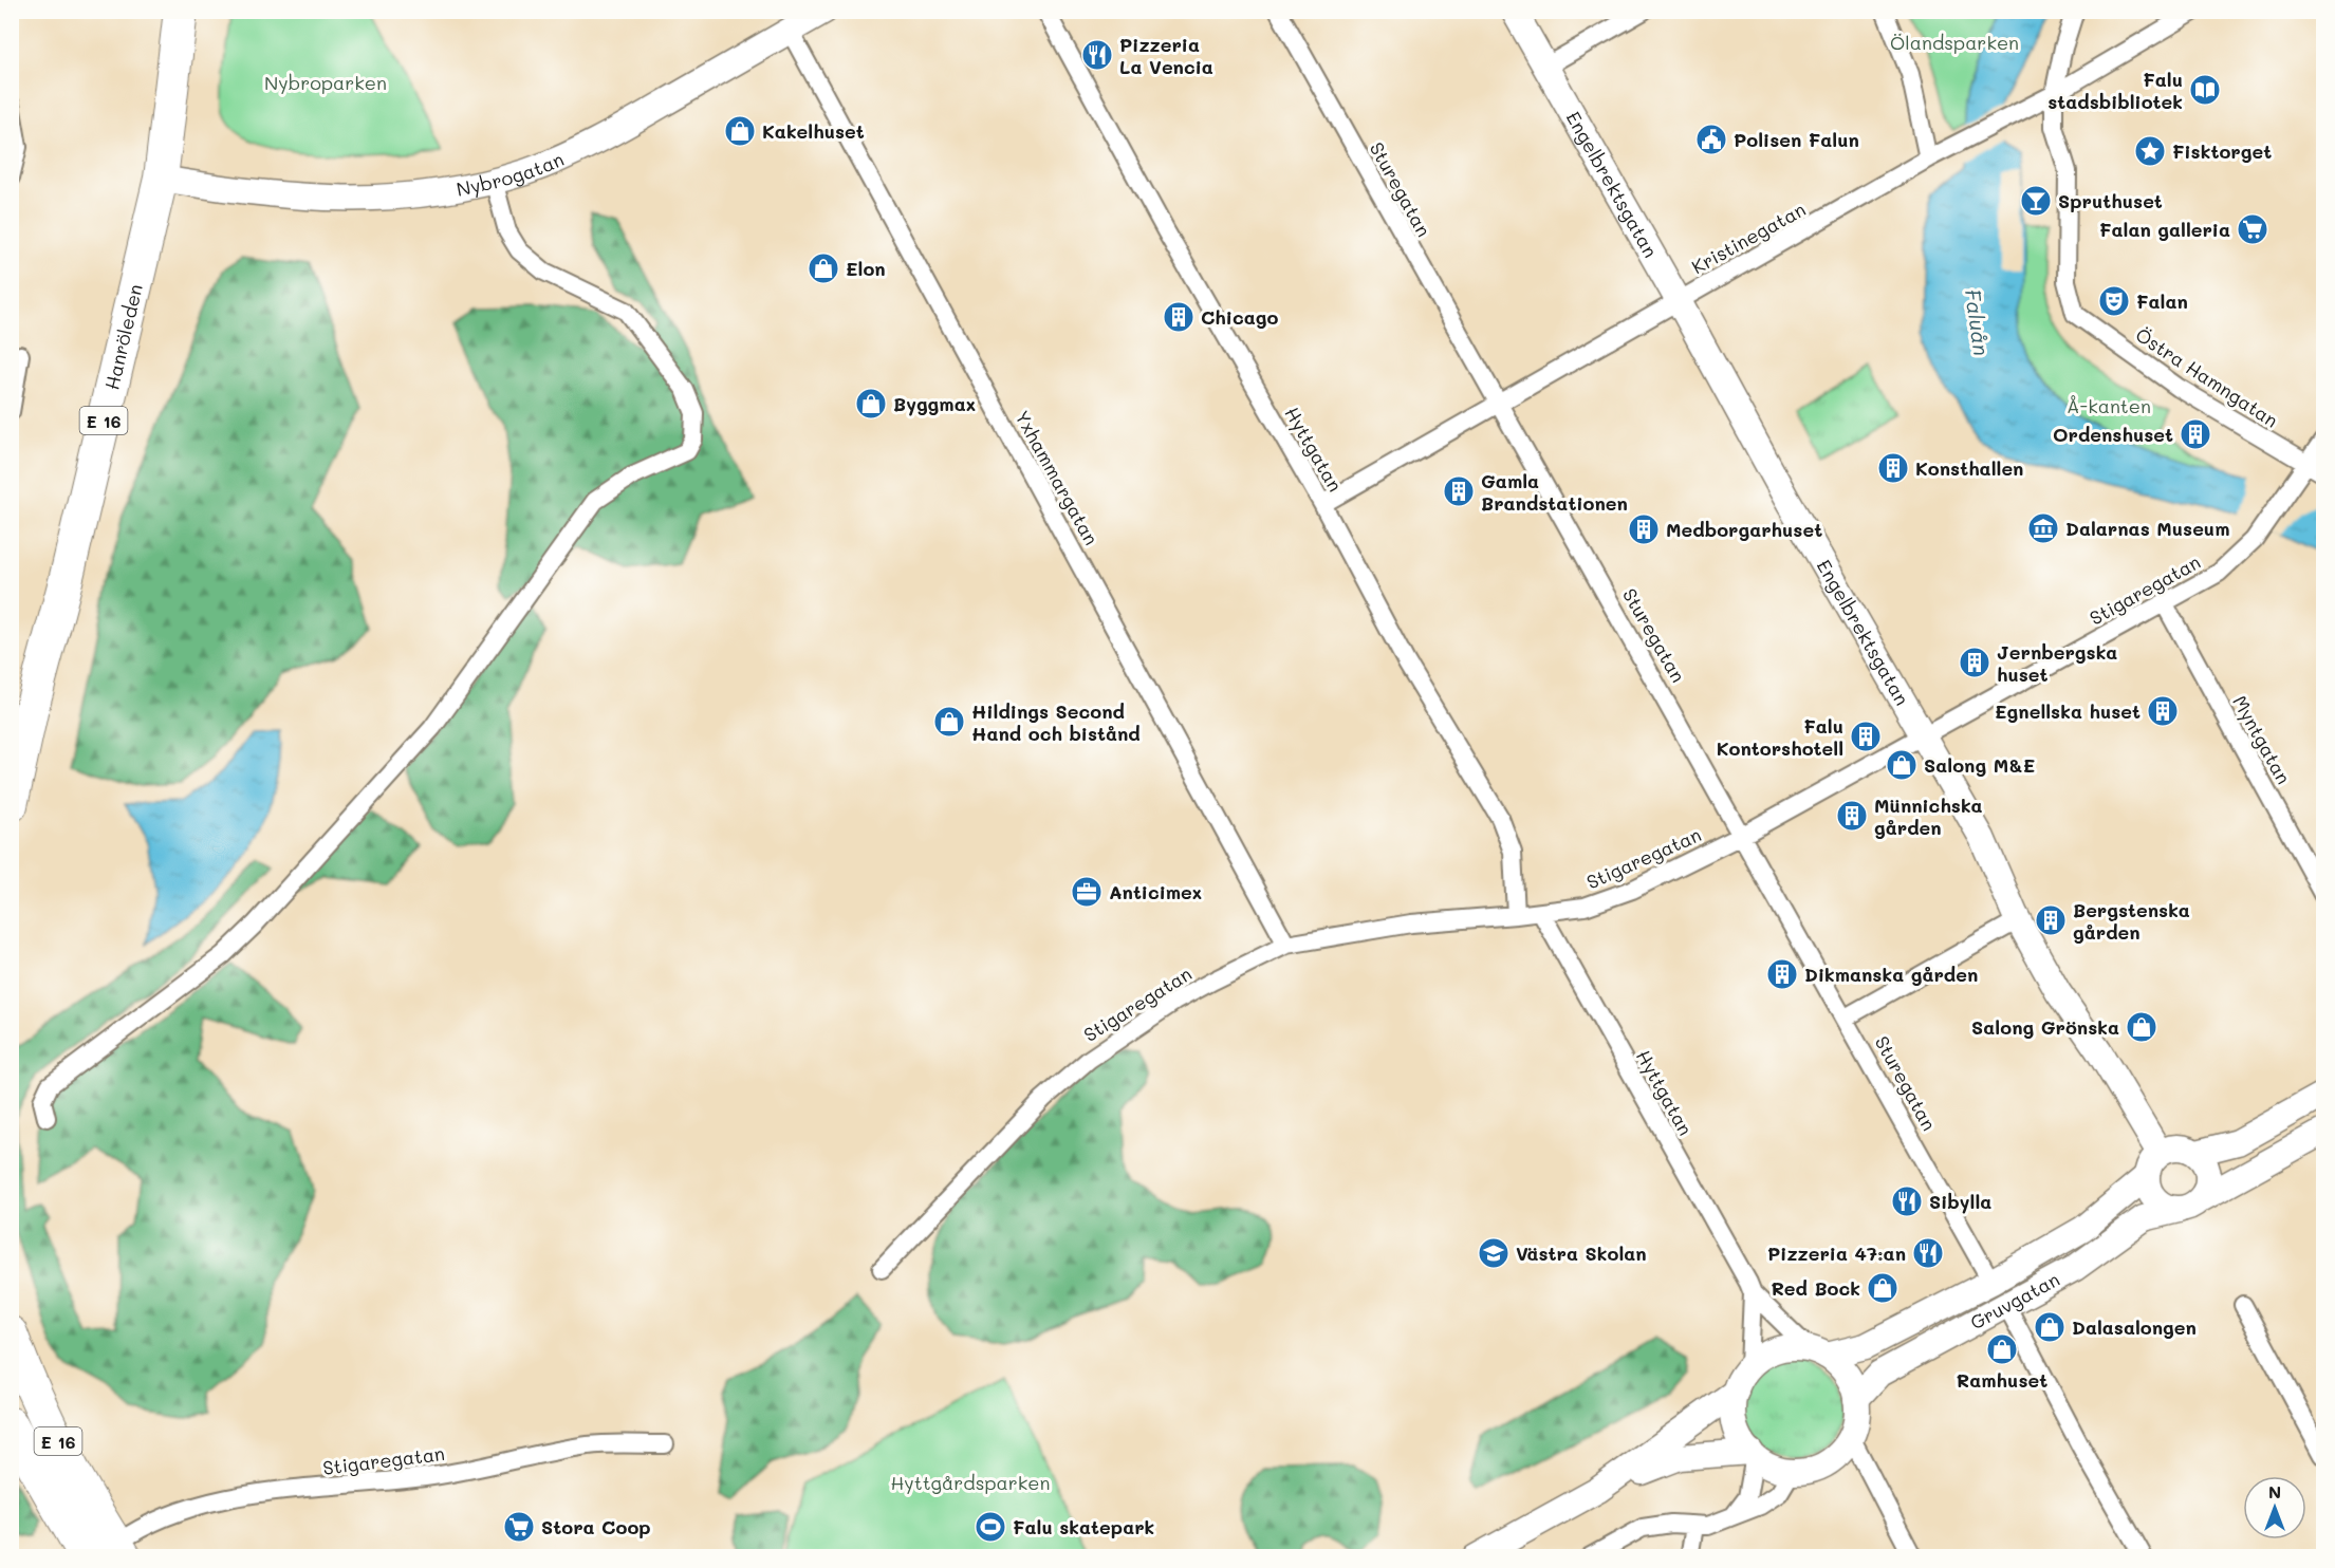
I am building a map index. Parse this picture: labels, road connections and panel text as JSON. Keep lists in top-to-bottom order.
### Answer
{
  "streets": {
    "highway": ["Hanröleden", "E 16"],
    "main road": ["Nybrogatan", "Engelbrektsgatan", "Gruvgatan"],
    "street": [
      "Sturegatan",
      "Kristinegatan",
      "Östra Hamngatan",
      "Hyttgatan",
      "Yxhammargatan",
      "Stigaregatan",
      "Myntgatan"
    ]
  },
  "crossings": [
    ["Nybrogatan", "Hanröleden"],
    ["Nybrogatan", "Yxhammargatan"],
    ["Engelbrektsgatan", "Kristinegatan"],
    ["Engelbrektsgatan", "Stigaregatan"],
    ["Engelbrektsgatan", "Gruvgatan"],
    ["Sturegatan", "Kristinegatan"],
    ["Sturegatan", "Stigaregatan"],
    ["Sturegatan", "Gruvgatan"],
    ["Kristinegatan", "Östra Hamngatan"],
    ["Kristinegatan", "Hyttgatan"],
    ["Östra Hamngatan", "Stigaregatan"],
    ["E 16", "Stigaregatan"],
    ["Hyttgatan", "Stigaregatan"],
    ["Hyttgatan", "Gruvgatan"],
    ["Yxhammargatan", "Stigaregatan"],
    ["Stigaregatan", "Myntgatan"]
  ],
  "water": ["Faluån"],
  "parks": [
    "Ölandsparken",
    "Nybroparken",
    "Å-kanten",
    "Hyttgårdsparken"
  ],
  "places": {
    "restaurant": ["Pizzeria La Vencia", "Sibylla", "Pizzeria 47:an"],
    "library": ["Falu stadsbibliotek"],
    "shop": [
      "Kakelhuset",
      "Elon",
      "Byggmax",
      "Hildings Second Hand och bistånd",
      "Salong M&E",
      "Salong Grönska",
      "Red Bock",
      "Dalasalongen",
      "Ramhuset"
    ],
    "public building": ["Polisen Falun"],
    "place": ["Fisktorget"],
    "bar": ["Spruthuset"],
    "supermarket": ["Falan galleria", "Stora Coop"],
    "theatre": ["Falan"],
    "building": [
      "Chicago",
      "Ordenshuset",
      "Konsthallen",
      "Gamla Brandstationen",
      "Medborgarhuset",
      "Jernbergska huset",
      "Egnellska huset",
      "Falu Kontorshotell",
      "Münnichska gården",
      "Bergstenska gården",
      "Dikmanska gården"
    ],
    "museum": ["Dalarnas Museum"],
    "office": ["Anticimex"],
    "school or university": ["Västra Skolan"],
    "sports": ["Falu skatepark"]
  },
  "north": "top"
}
